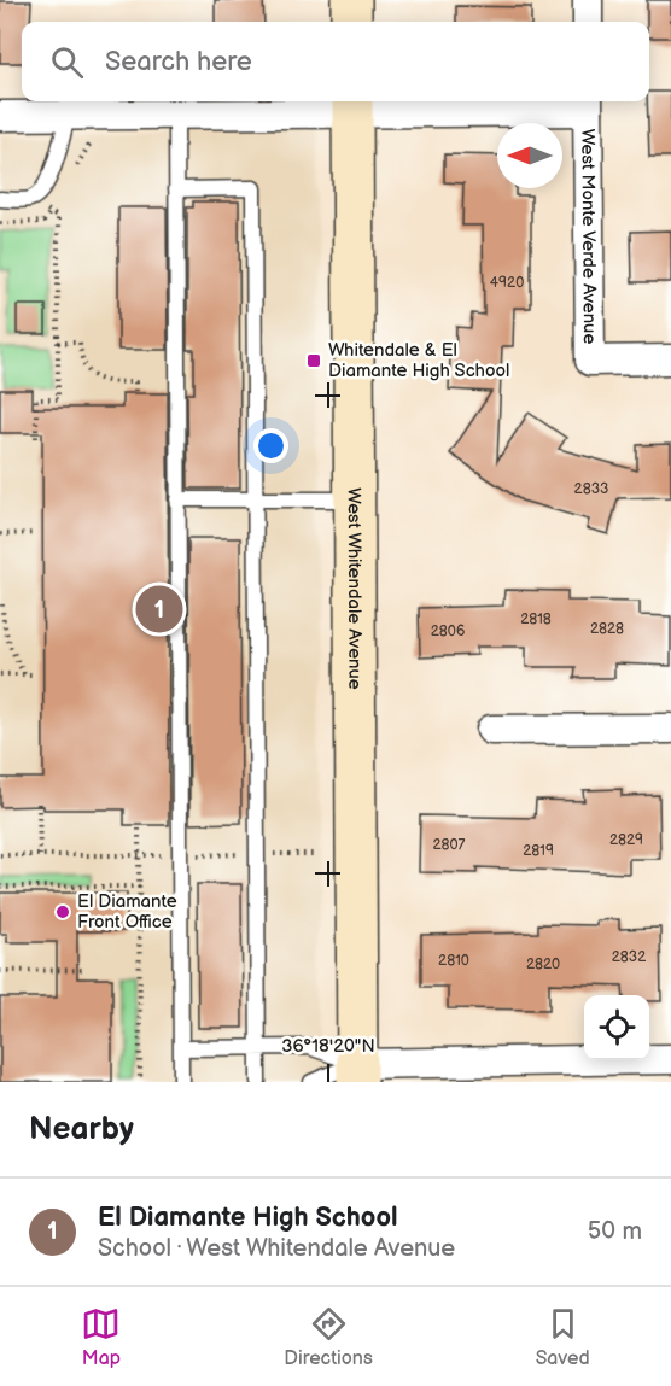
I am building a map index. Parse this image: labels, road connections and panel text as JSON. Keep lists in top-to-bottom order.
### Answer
{
  "streets": {
    "street": ["West Monte Verde Avenue", "West Whitendale Avenue"]
  },
  "places": {
    "transit": ["Whitendale & El Diamante High School"],
    "other": ["El Diamante Front Office"]
  },
  "house_numbers": [
    "4920",
    "2833",
    "2818",
    "2828",
    "2806",
    "2829",
    "2807",
    "2819",
    "2832",
    "2810",
    "2820"
  ],
  "north": "left",
  "page": {
    "search": "Search here",
    "pins": "1",
    "heading": "Nearby",
    "list": [
      {
        "mark": "1",
        "name": "El Diamante High School",
        "note": "School · West Whitendale Avenue",
        "value": "50 m"
      }
    ],
    "nav": ["Map", "Directions", "Saved"]
  },
  "coordinates": ["36°18'20\"N"]
}
